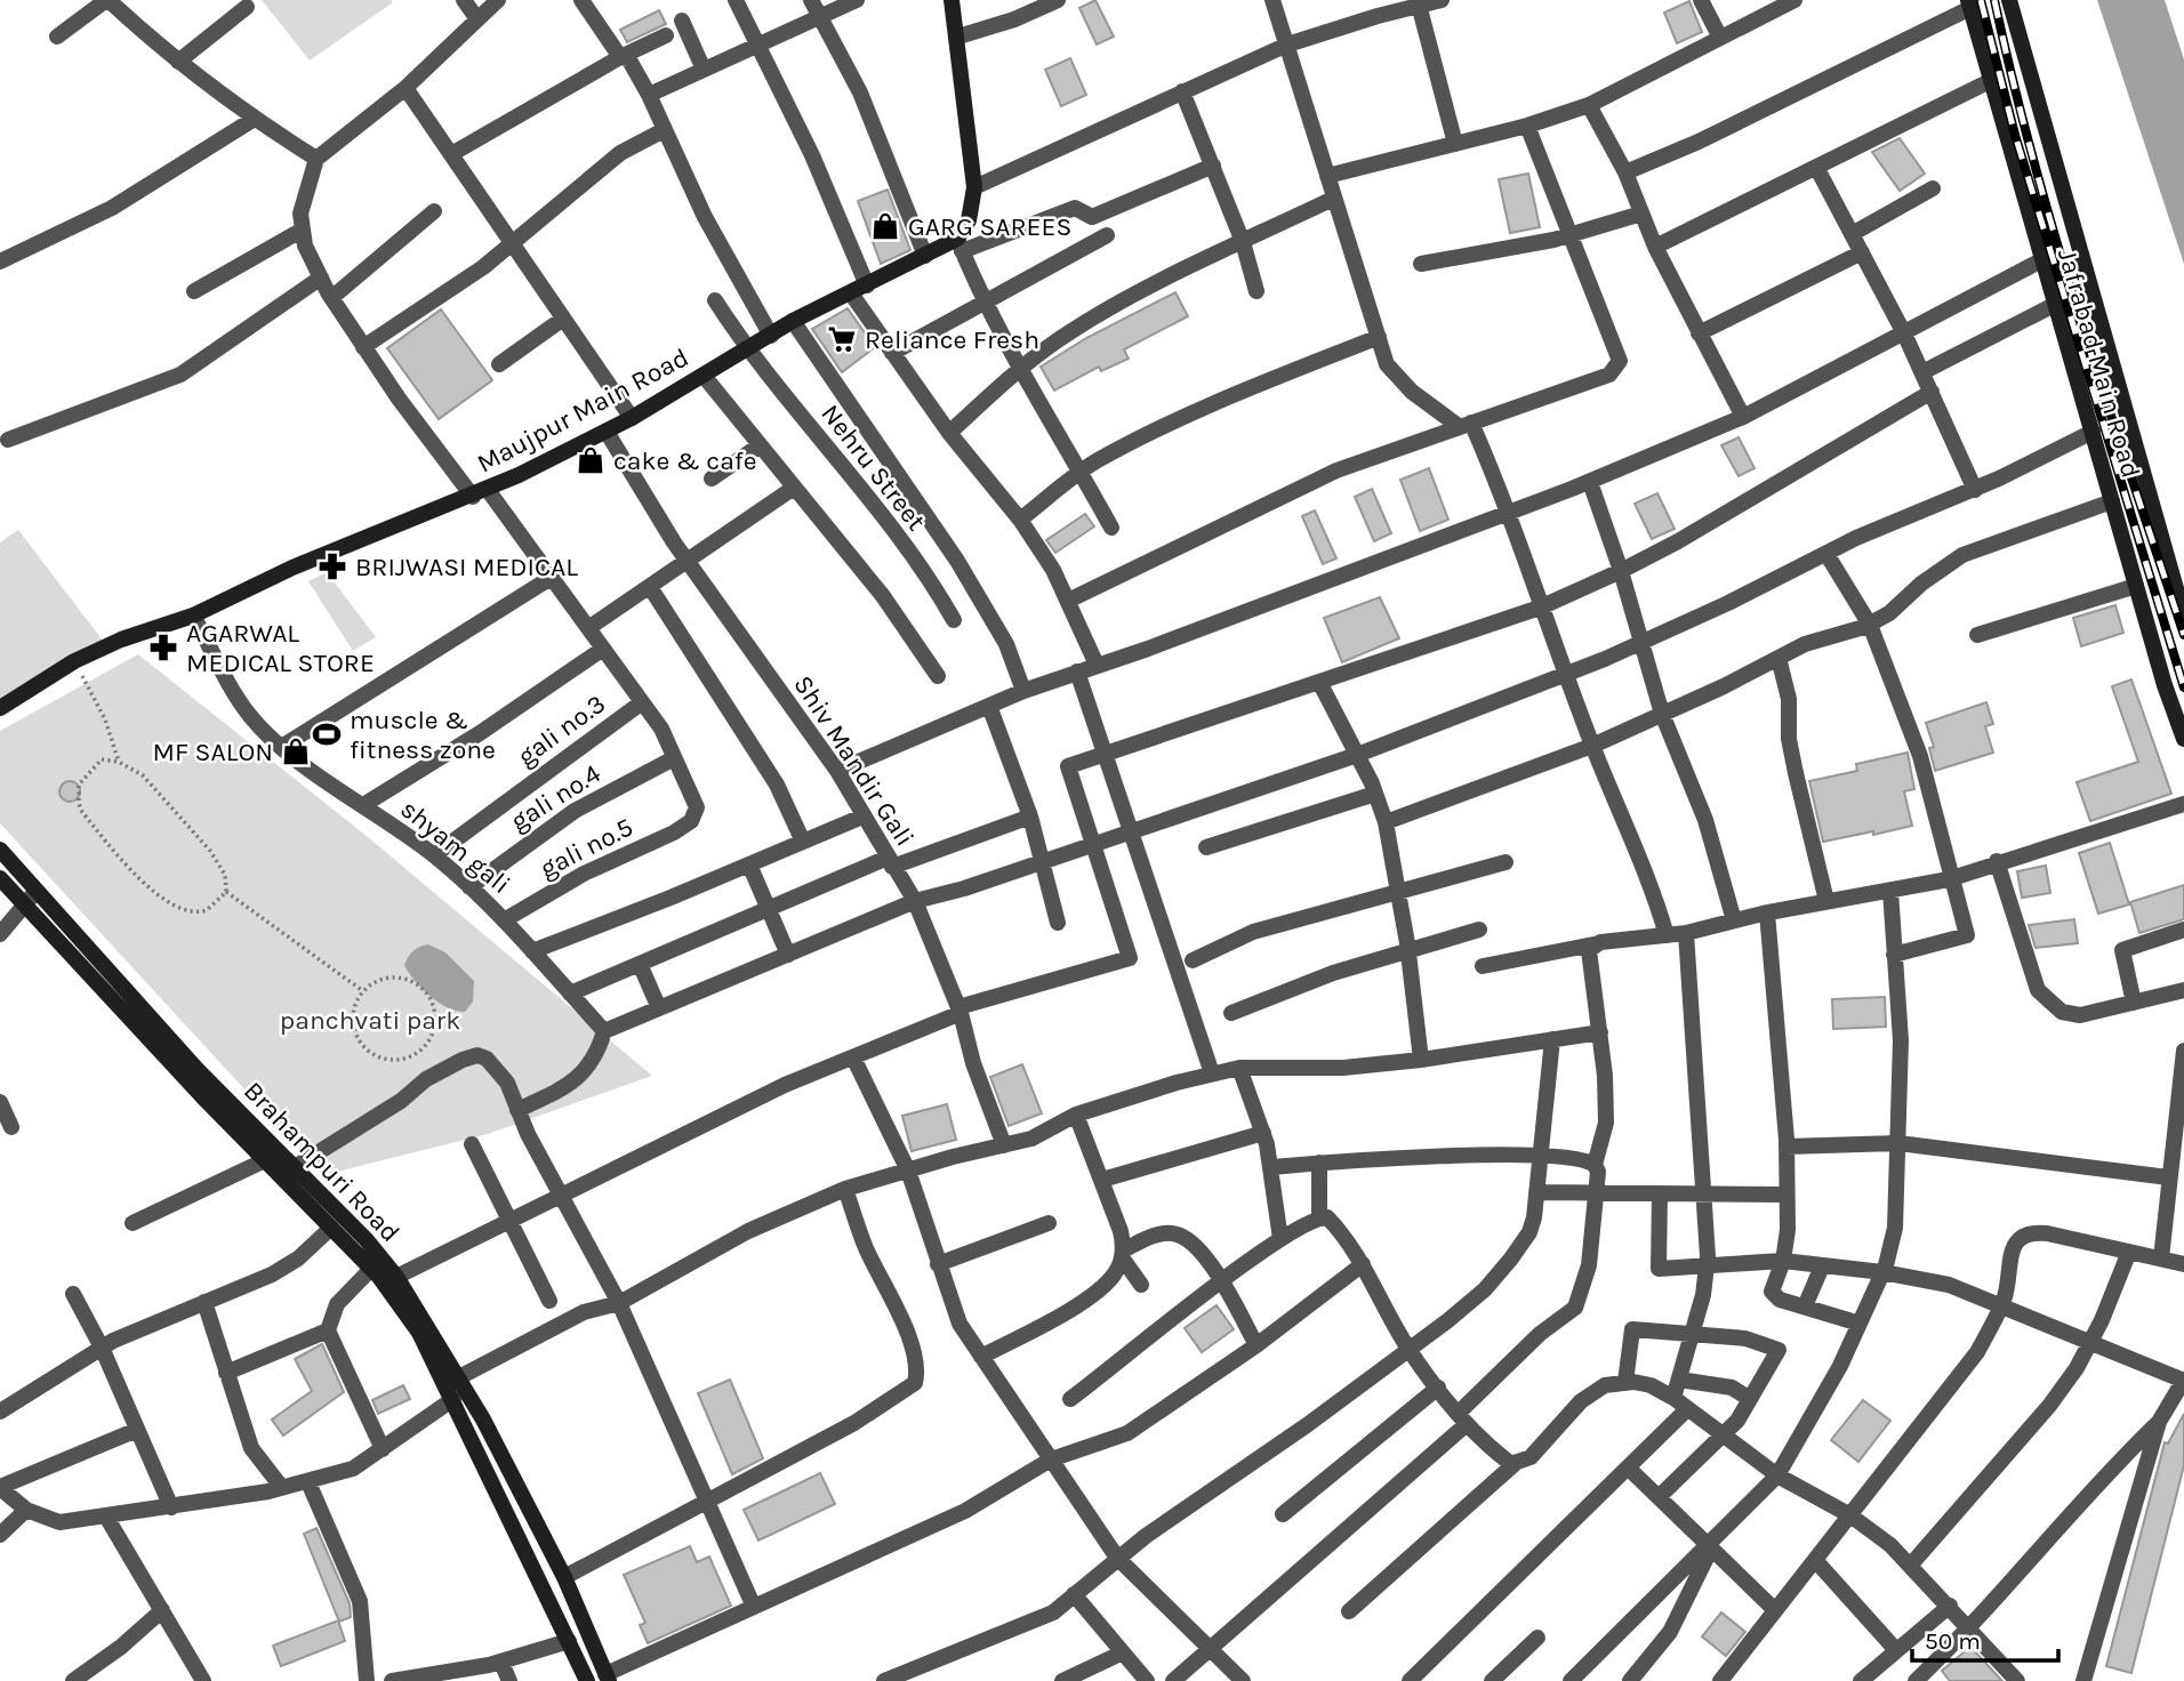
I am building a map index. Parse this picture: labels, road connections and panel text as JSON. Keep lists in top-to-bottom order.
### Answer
{
  "streets": {
    "street": [
      "Jafrabad Main Road",
      "Maujpur Main Road",
      "Nehru Street",
      "gali no.3",
      "Shiv Mandir Gali",
      "gali no.4",
      "shyam gali",
      "gali no.5",
      "Brahampuri Road"
    ]
  },
  "crossings": [
    ["Maujpur Main Road", "Nehru Street"],
    ["Maujpur Main Road", "Shiv Mandir Gali"],
    ["Maujpur Main Road", "shyam gali"],
    ["gali no.3", "shyam gali"],
    ["gali no.4", "shyam gali"],
    ["gali no.4", "gali no.5"],
    ["shyam gali", "gali no.5"]
  ],
  "parks": ["panchvati park"],
  "places": {
    "shop": ["GARG SAREES", "cake & cafe", "MF SALON"],
    "supermarket": ["Reliance Fresh"],
    "pharmacy": ["BRIJWASI MEDICAL", "AGARWAL MEDICAL STORE"],
    "sports": ["muscle & fitness zone"]
  },
  "scale_bar": "50 m"
}
